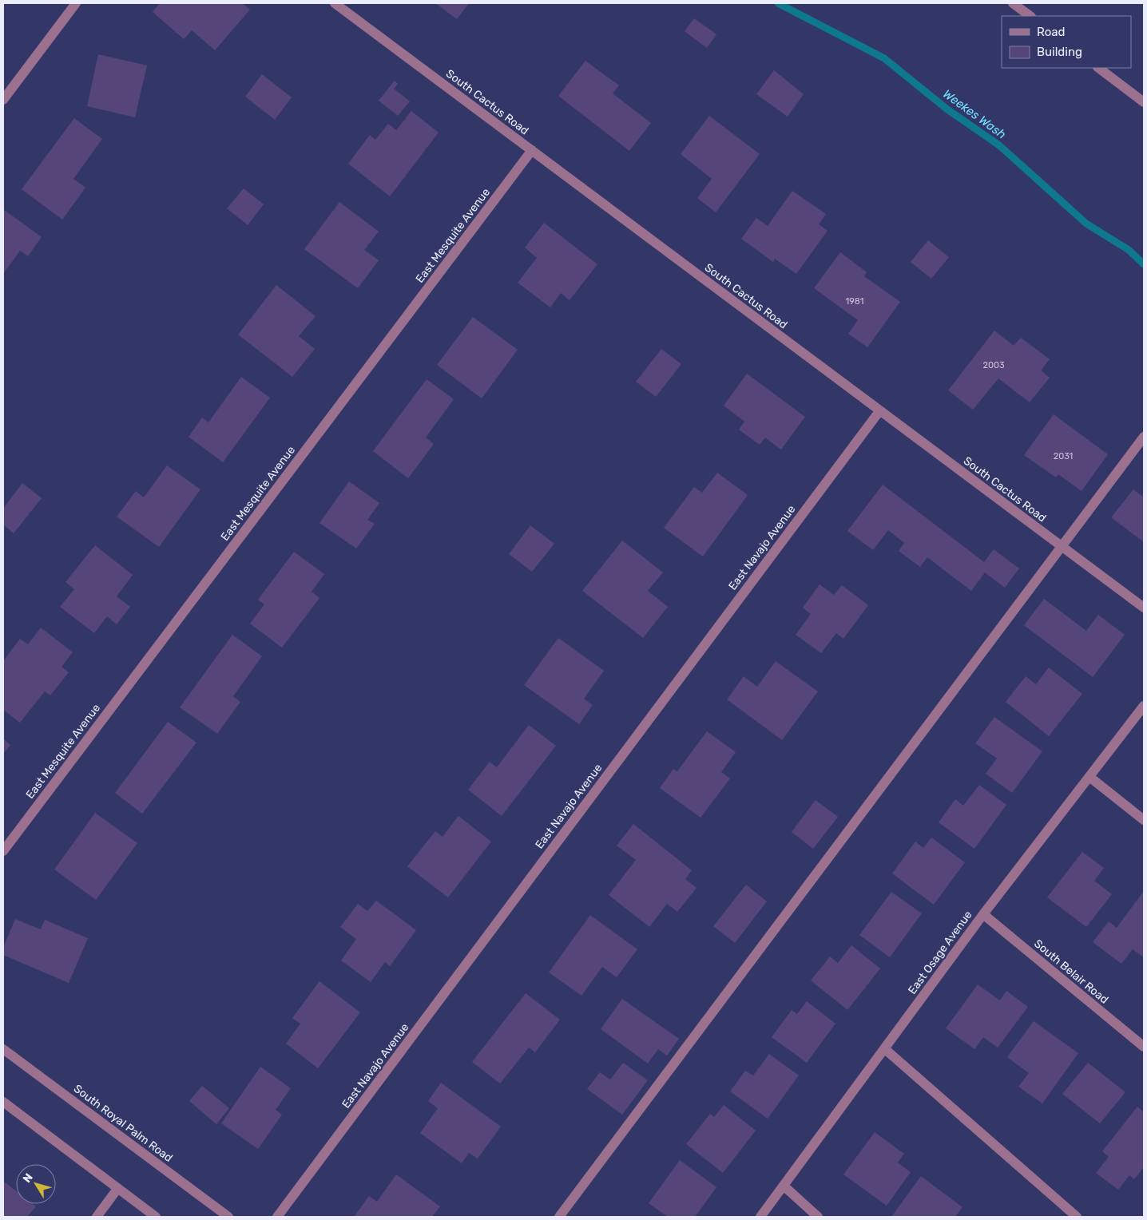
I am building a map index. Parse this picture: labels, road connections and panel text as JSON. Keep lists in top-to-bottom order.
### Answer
{
  "streets": {
    "street": [
      "South Cactus Road",
      "East Mesquite Avenue",
      "East Navajo Avenue",
      "East Osage Avenue",
      "South Belair Road",
      "South Royal Palm Road"
    ]
  },
  "crossings": [
    ["South Cactus Road", "East Mesquite Avenue"],
    ["South Cactus Road", "East Navajo Avenue"],
    ["East Osage Avenue", "South Belair Road"]
  ],
  "water": ["Weekes Wash"],
  "house_numbers": ["1981", "2003", "2031"],
  "legend": ["Road", "Building"],
  "north": "top left"
}
